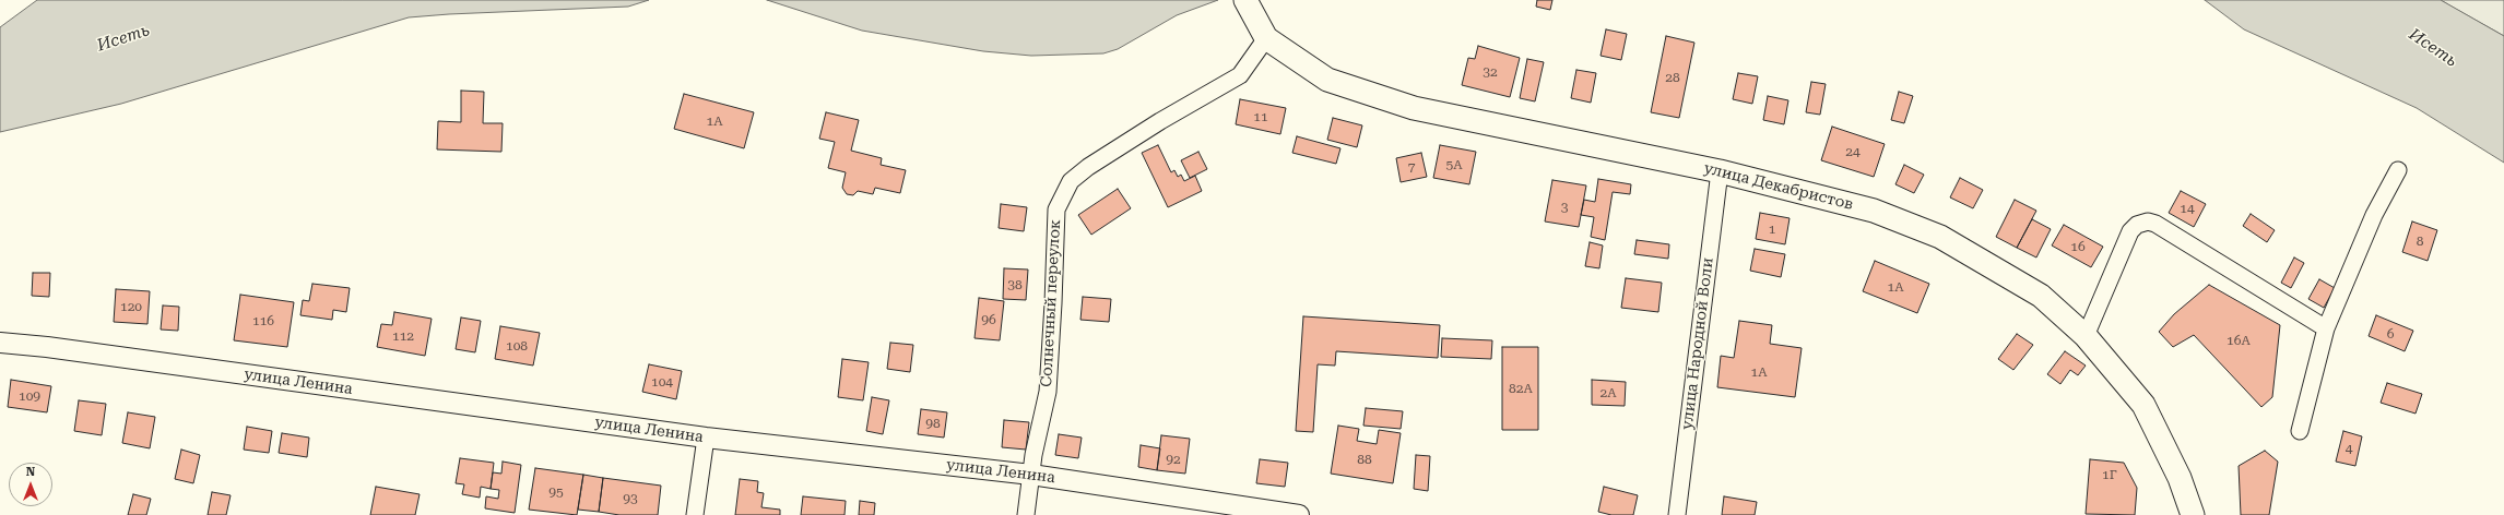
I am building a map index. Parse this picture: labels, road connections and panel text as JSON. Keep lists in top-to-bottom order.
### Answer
{
  "streets": {
    "main road": ["улица Декабристов"],
    "street": ["Солнечный переулок", "улица Народной Воли", "улица Ленина"]
  },
  "crossings": [
    ["улица Декабристов", "Солнечный переулок"],
    ["улица Декабристов", "улица Народной Воли"],
    ["Солнечный переулок", "улица Ленина"]
  ],
  "water": ["Исеть"],
  "house_numbers": [
    "32",
    "28",
    "11",
    "1А",
    "24",
    "5А",
    "7",
    "3",
    "14",
    "1",
    "8",
    "16",
    "38",
    "1А",
    "120",
    "96",
    "116",
    "6",
    "112",
    "16А",
    "108",
    "1А",
    "104",
    "82А",
    "2А",
    "109",
    "98",
    "4",
    "92",
    "88",
    "1Г",
    "95",
    "93"
  ],
  "north": "top"
}
